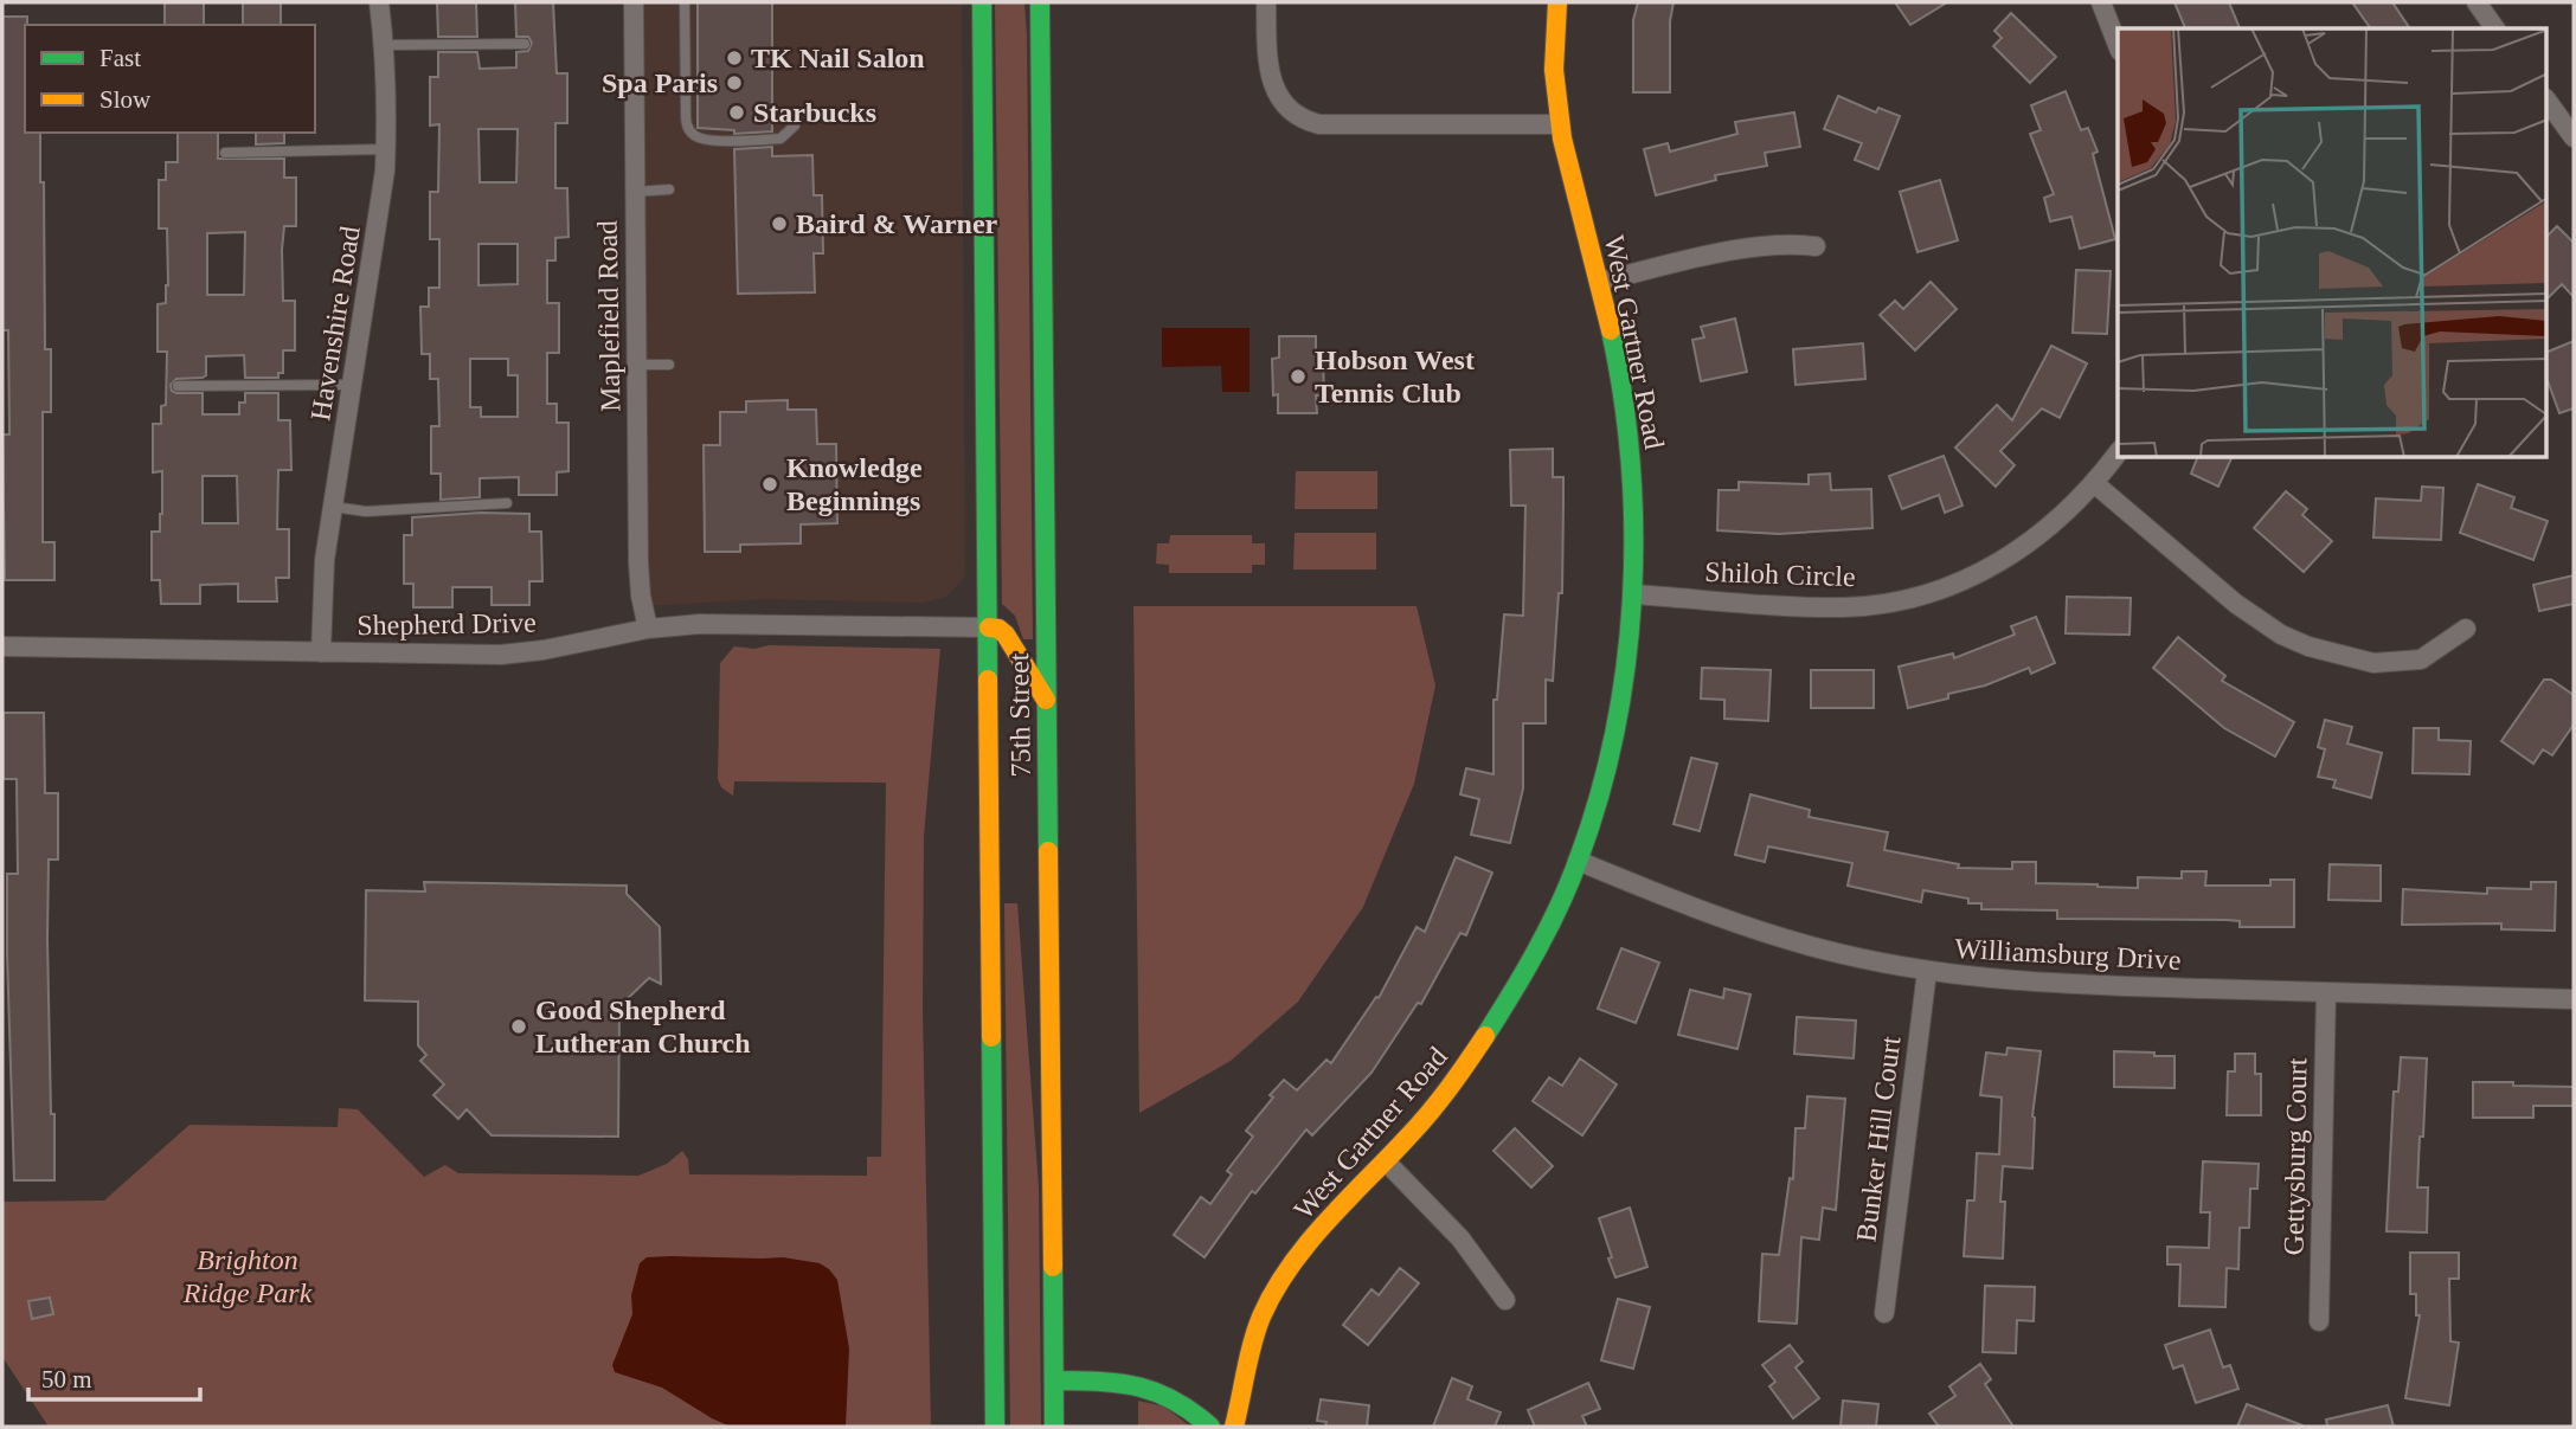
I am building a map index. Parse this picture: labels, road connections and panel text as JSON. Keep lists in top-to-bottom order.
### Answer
{
  "streets": {
    "main road": ["West Gartner Road", "75th Street"],
    "street": [
      "Maplefield Road",
      "Havenshire Road",
      "Shiloh Circle",
      "Shepherd Drive",
      "Williamsburg Drive",
      "Bunker Hill Court",
      "Gettysburg Court"
    ]
  },
  "crossings": [
    ["Maplefield Road", "Shepherd Drive"],
    ["Havenshire Road", "Shepherd Drive"],
    ["West Gartner Road", "Shiloh Circle"],
    ["West Gartner Road", "Williamsburg Drive"],
    ["Shepherd Drive", "75th Street"],
    ["Williamsburg Drive", "Bunker Hill Court"],
    ["Williamsburg Drive", "Gettysburg Court"]
  ],
  "parks": ["Brighton Ridge Park"],
  "places": [
    "TK Nail Salon",
    "Spa Paris",
    "Starbucks",
    "Baird & Warner",
    "Hobson West Tennis Club",
    "Knowledge Beginnings",
    "Good Shepherd Lutheran Church"
  ],
  "legend": ["Fast", "Slow"],
  "scale_bar": "50 m"
}
